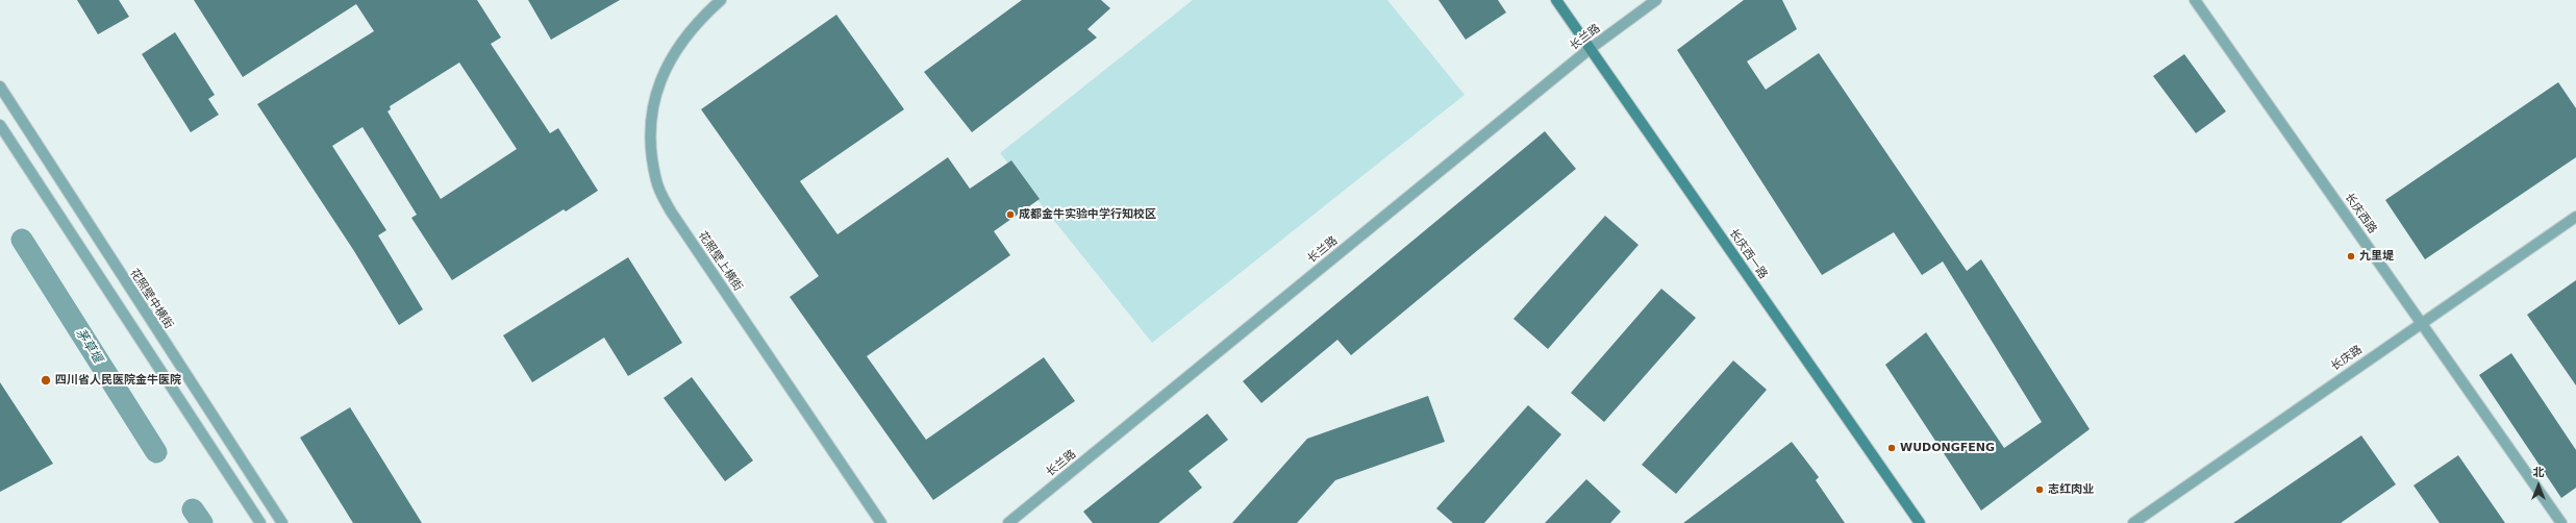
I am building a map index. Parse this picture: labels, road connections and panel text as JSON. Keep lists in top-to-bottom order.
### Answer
{
  "streets": {
    "main road": ["长庆西一路"],
    "street": [
      "长兰路",
      "长庆西路",
      "花照壁上横街",
      "花照壁中横街",
      "长庆路"
    ]
  },
  "crossings": [
    ["长兰路", "长庆西一路"],
    ["长庆西路", "长庆路"]
  ],
  "water": ["茅草堰"],
  "places": [
    "成都金牛实验中学行知校区",
    "九里堤",
    "四川省人民医院金牛医院",
    "WUDONGFENG",
    "志红肉业"
  ],
  "north": "top"
}
